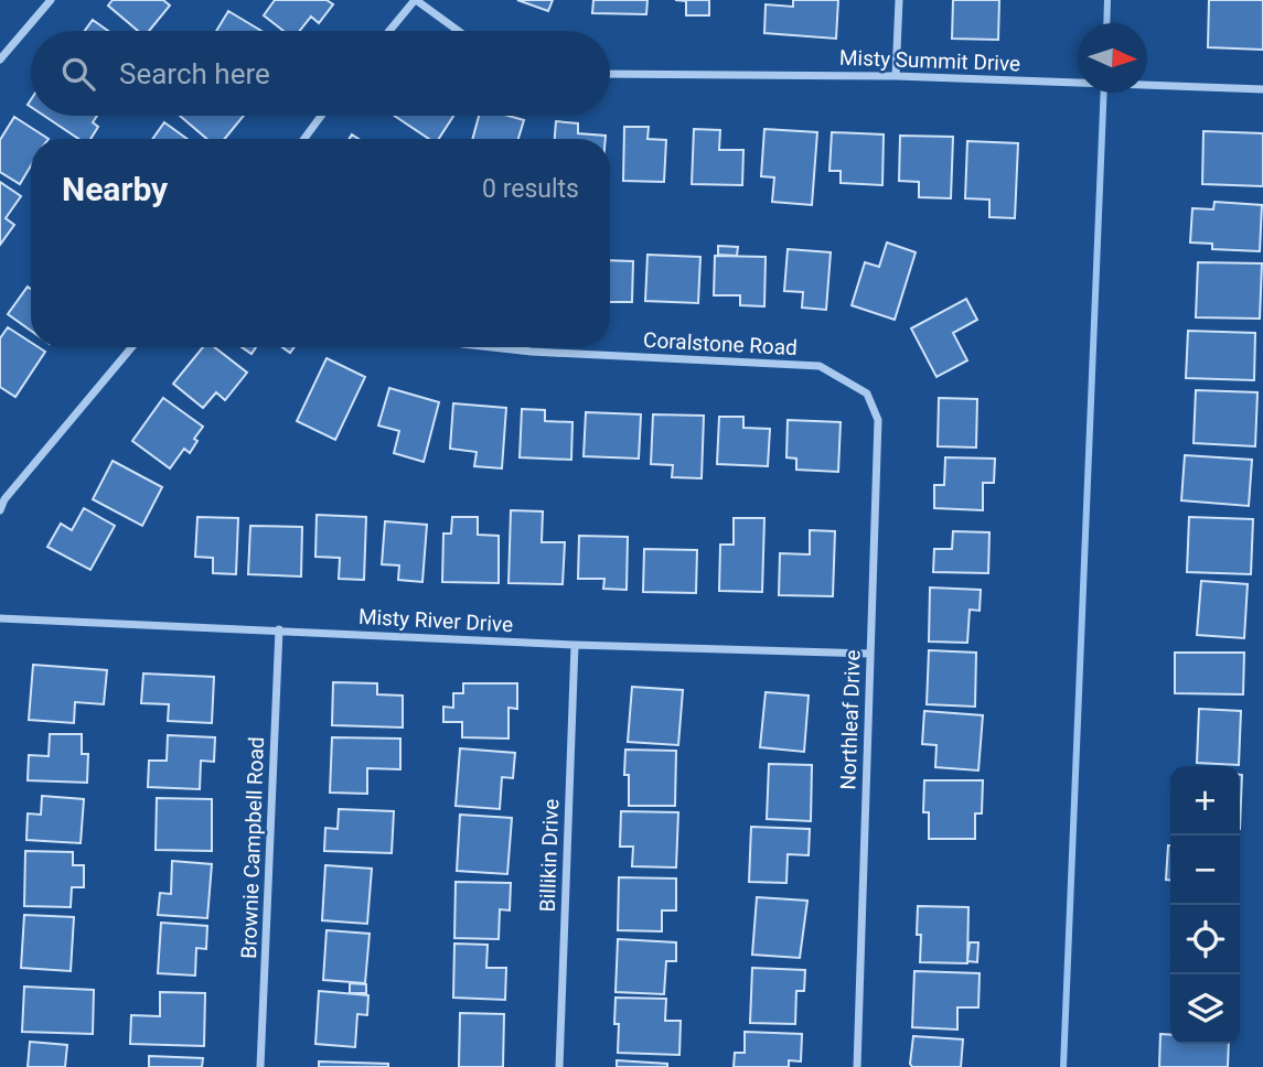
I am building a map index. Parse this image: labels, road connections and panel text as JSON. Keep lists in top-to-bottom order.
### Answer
{
  "streets": {
    "street": [
      "Misty Summit Drive",
      "Coralstone Road",
      "Misty River Drive",
      "Northleaf Drive",
      "Brownie Campbell Road",
      "Billikin Drive"
    ]
  },
  "crossings": [
    ["Coralstone Road", "Northleaf Drive"],
    ["Misty River Drive", "Northleaf Drive"],
    ["Misty River Drive", "Brownie Campbell Road"],
    ["Misty River Drive", "Billikin Drive"]
  ],
  "north": "right",
  "page": {
    "search": "Search here",
    "heading": ["Nearby", "0 results"],
    "map_buttons": ["+", "−"]
  }
}
